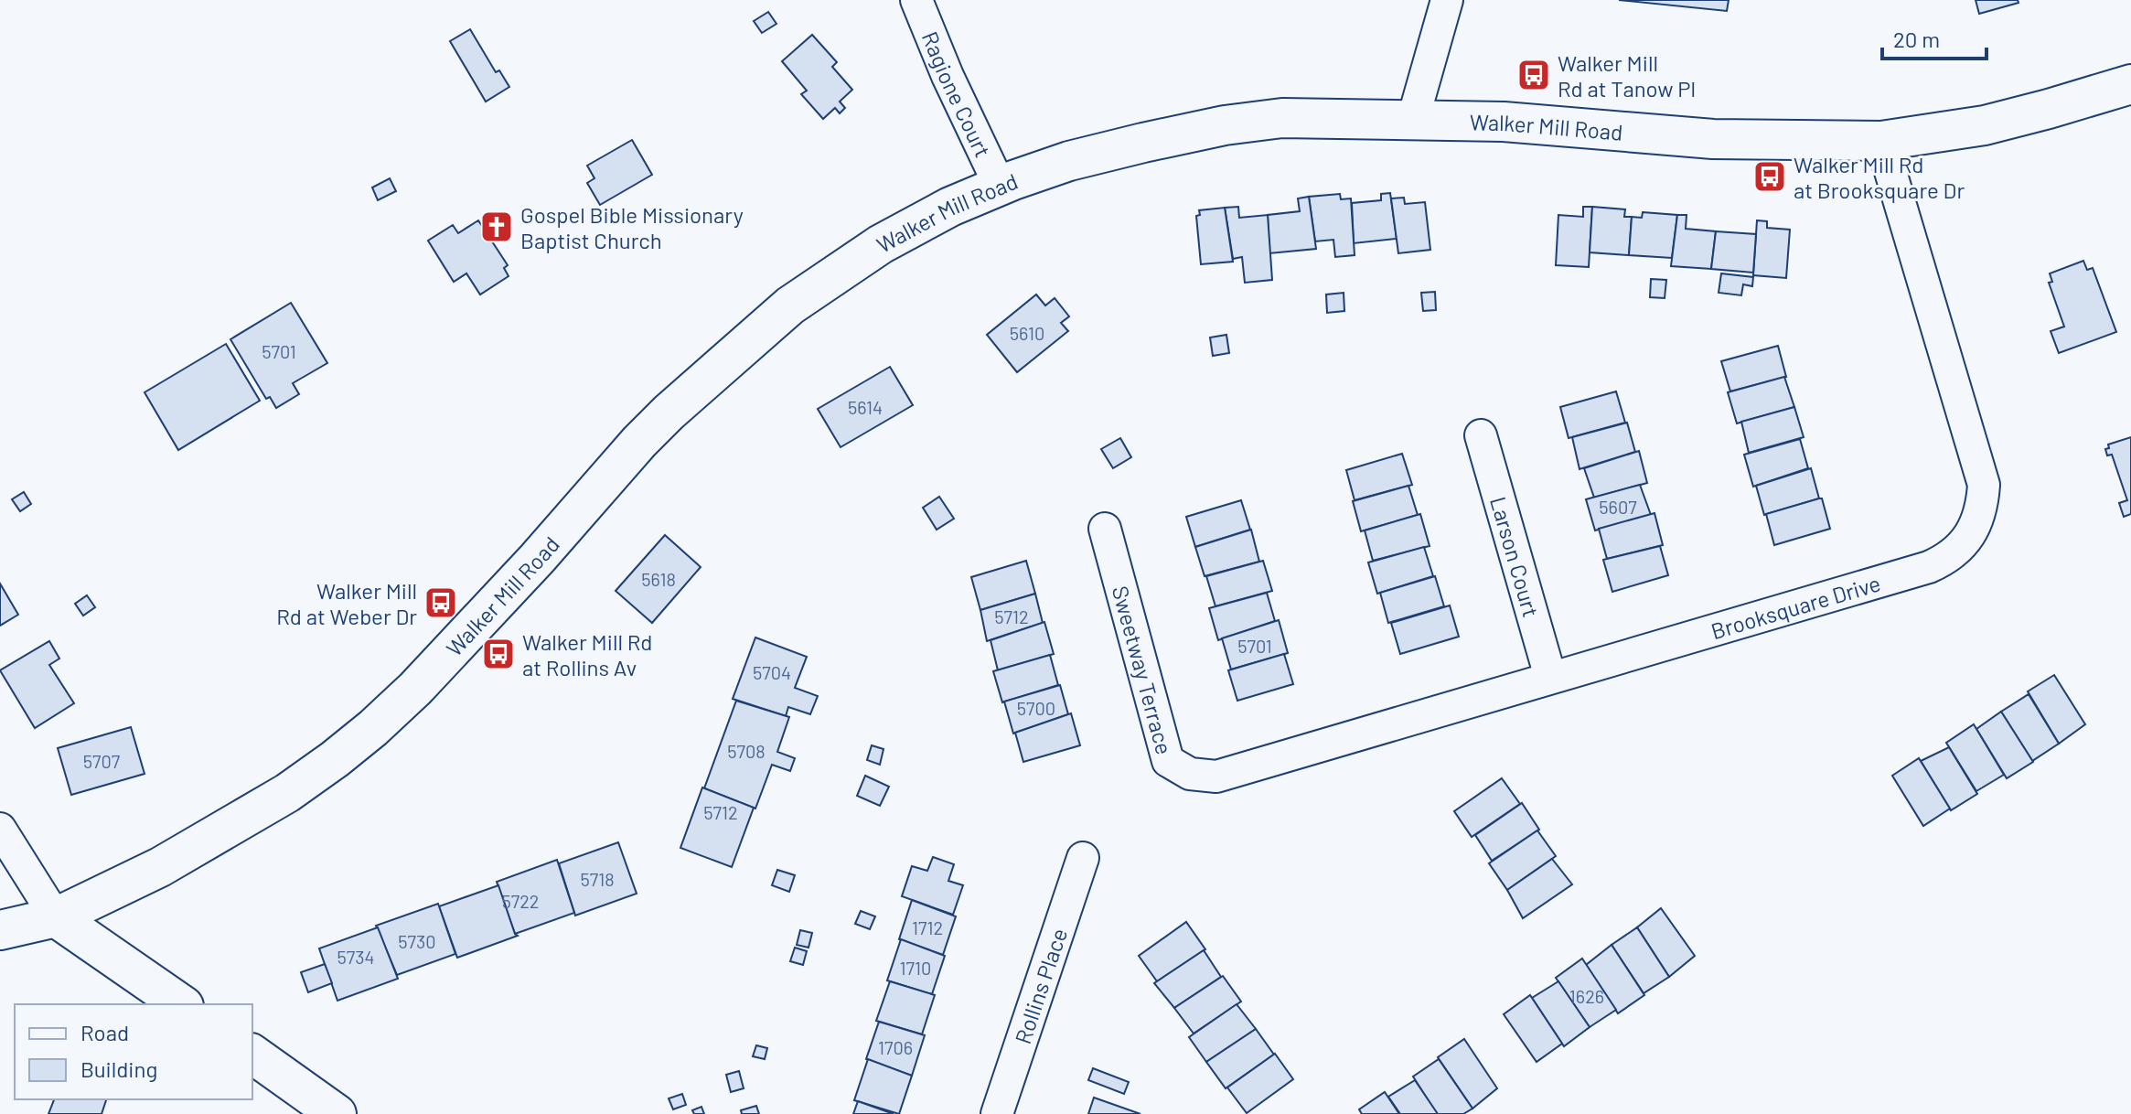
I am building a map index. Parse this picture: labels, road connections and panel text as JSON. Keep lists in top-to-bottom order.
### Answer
{
  "streets": {
    "street": [
      "Ragione Court",
      "Walker Mill Road",
      "Larson Court",
      "Brooksquare Drive",
      "Sweetway Terrace",
      "Rollins Place"
    ]
  },
  "crossings": [
    ["Ragione Court", "Walker Mill Road"],
    ["Walker Mill Road", "Brooksquare Drive"],
    ["Larson Court", "Brooksquare Drive"],
    ["Brooksquare Drive", "Sweetway Terrace"]
  ],
  "places": {
    "bus stop": [
      "Walker Mill Rd at Tanow Pl",
      "Walker Mill Rd at Brooksquare Dr",
      "Walker Mill Rd at Weber Dr",
      "Walker Mill Rd at Rollins Av"
    ],
    "church": ["Gospel Bible Missionary Baptist Church"]
  },
  "house_numbers": [
    "5610",
    "5701",
    "5614",
    "5607",
    "5618",
    "5712",
    "5701",
    "5704",
    "5700",
    "5708",
    "5707",
    "5712",
    "5718",
    "5722",
    "1712",
    "5730",
    "5734",
    "1710",
    "1626",
    "1706"
  ],
  "legend": ["Road", "Building"],
  "scale_bar": "20 m"
}
